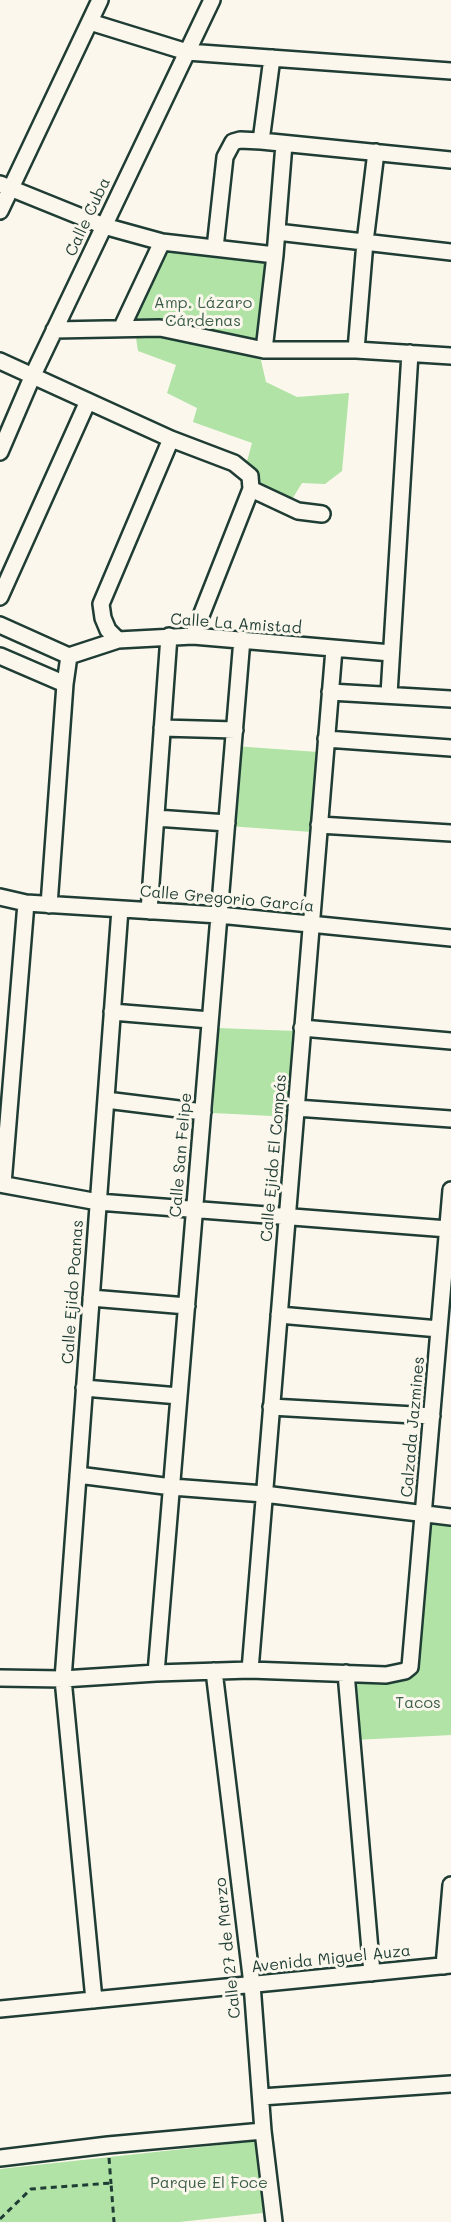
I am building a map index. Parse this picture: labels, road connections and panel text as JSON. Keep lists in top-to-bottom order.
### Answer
{
  "streets": {
    "street": [
      "Calle Cuba",
      "Calle La Amistad",
      "Calle Gregorio García",
      "Calle San Felipe",
      "Calle Ejido El Compás",
      "Calle Ejido Poanas",
      "Calzada Jazmines",
      "Calle 27 de Marzo",
      "Avenida Miguel Auza"
    ]
  },
  "crossings": [
    ["Calle La Amistad", "Calle San Felipe"],
    ["Calle La Amistad", "Calle Ejido El Compás"],
    ["Calle Gregorio García", "Calle San Felipe"],
    ["Calle Gregorio García", "Calle Ejido El Compás"],
    ["Calle Gregorio García", "Calle Ejido Poanas"],
    ["Calle Ejido Poanas", "Avenida Miguel Auza"],
    ["Calle 27 de Marzo", "Avenida Miguel Auza"]
  ],
  "parks": ["Amp. Lázaro Cárdenas", "Tacos", "Parque El Foce"]
}
